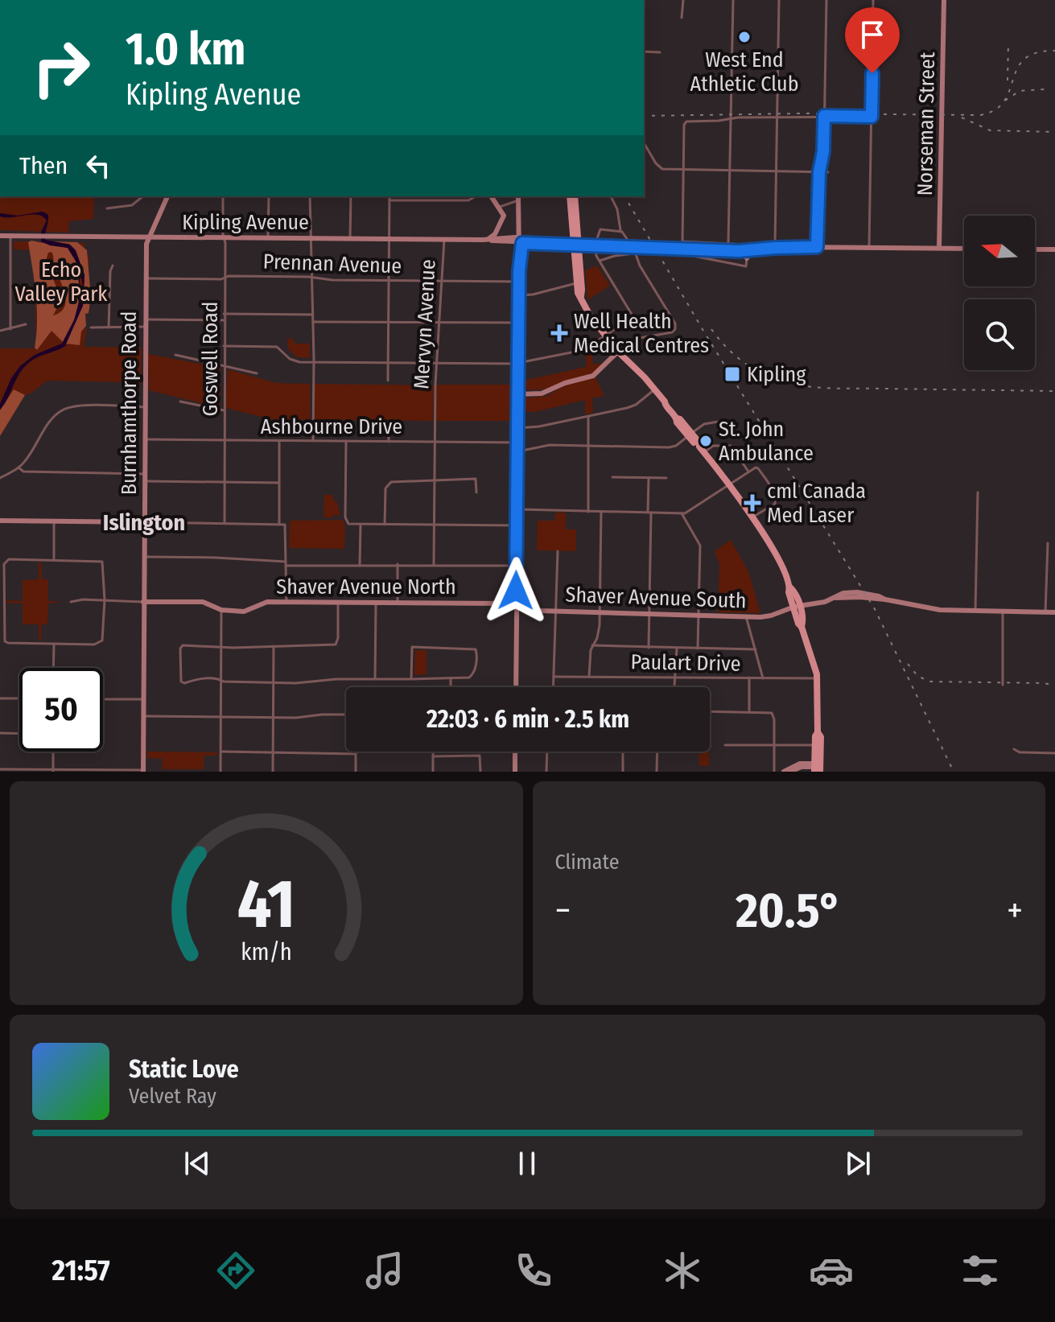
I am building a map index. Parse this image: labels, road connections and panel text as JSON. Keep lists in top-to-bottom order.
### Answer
{
  "streets": {
    "main road": [
      "Norseman Street",
      "Kipling Avenue",
      "Burnhamthorpe Road",
      "Shaver Avenue North",
      "Shaver Avenue South"
    ],
    "street": [
      "Prennan Avenue",
      "Mervyn Avenue",
      "Goswell Road",
      "Ashbourne Drive",
      "Paulart Drive"
    ]
  },
  "crossings": [
    ["Norseman Street", "Kipling Avenue"],
    ["Kipling Avenue", "Mervyn Avenue"],
    ["Kipling Avenue", "Goswell Road"],
    ["Kipling Avenue", "Burnhamthorpe Road"],
    ["Prennan Avenue", "Mervyn Avenue"],
    ["Prennan Avenue", "Goswell Road"],
    ["Prennan Avenue", "Burnhamthorpe Road"],
    ["Mervyn Avenue", "Ashbourne Drive"],
    ["Goswell Road", "Ashbourne Drive"],
    ["Burnhamthorpe Road", "Ashbourne Drive"],
    ["Burnhamthorpe Road", "Shaver Avenue North"],
    ["Shaver Avenue North", "Shaver Avenue South"]
  ],
  "districts": ["Islington"],
  "parks": ["Echo Valley Park"],
  "places": {
    "other": ["West End Athletic Club", "St. John Ambulance"],
    "health": ["Well Health Medical Centres", "cml Canada Med Laser"],
    "transit": ["Kipling"]
  },
  "north": "left",
  "page": {
    "turn": ["1.0 km", "Kipling Avenue"],
    "then": "Then",
    "limit": "50",
    "trip": "22:03 · 6 min · 2.5 km",
    "tile": "Climate",
    "heat": ["−", "20.5°", "+"],
    "song": ["Static Love", "Velvet Ray"],
    "tabs": "21:57",
    "gauge": ["41", "km/h"]
  }
}
